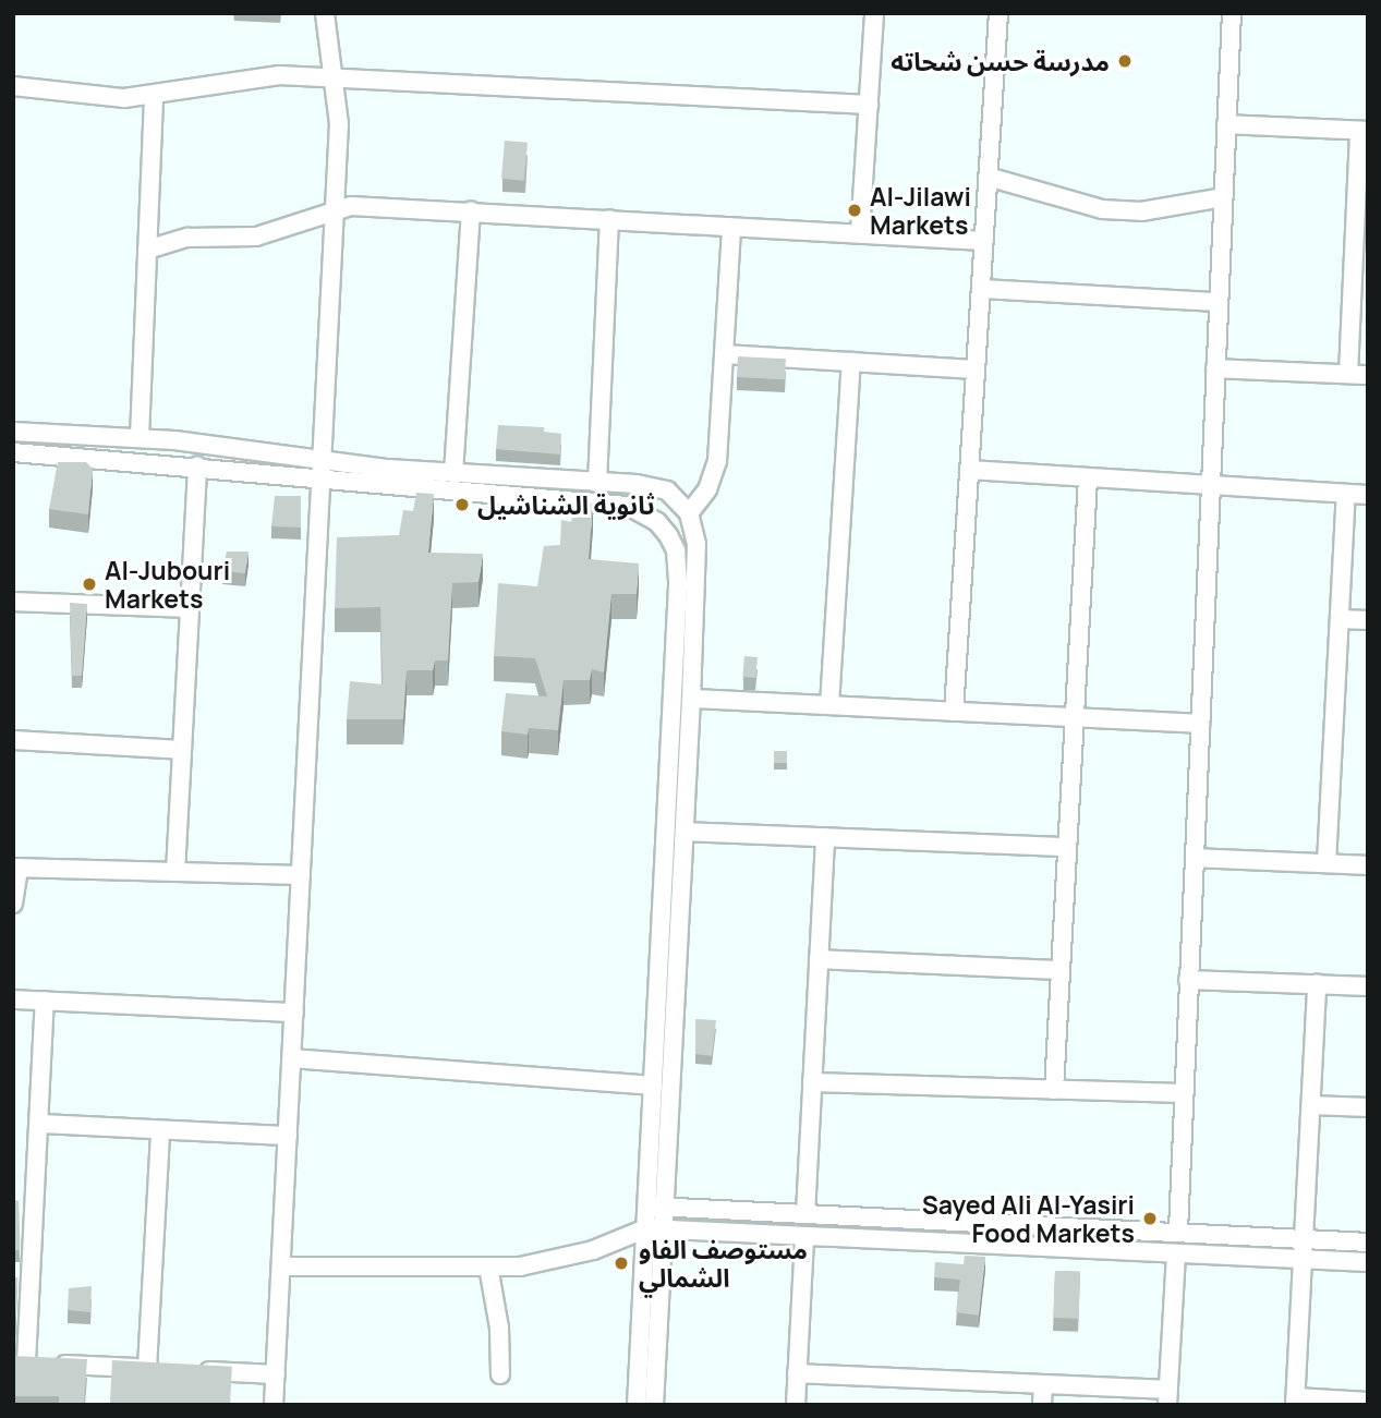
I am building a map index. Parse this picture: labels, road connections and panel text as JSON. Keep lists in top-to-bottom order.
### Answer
{
  "places": [
    "مدرسة حسن شحاته",
    "Al-Jilawi Markets",
    "ثانوية الشناشيل",
    "Al-Jubouri Markets",
    "Sayed Ali Al-Yasiri Food Markets",
    "مستوصف الفاو الشمالي"
  ]
}
